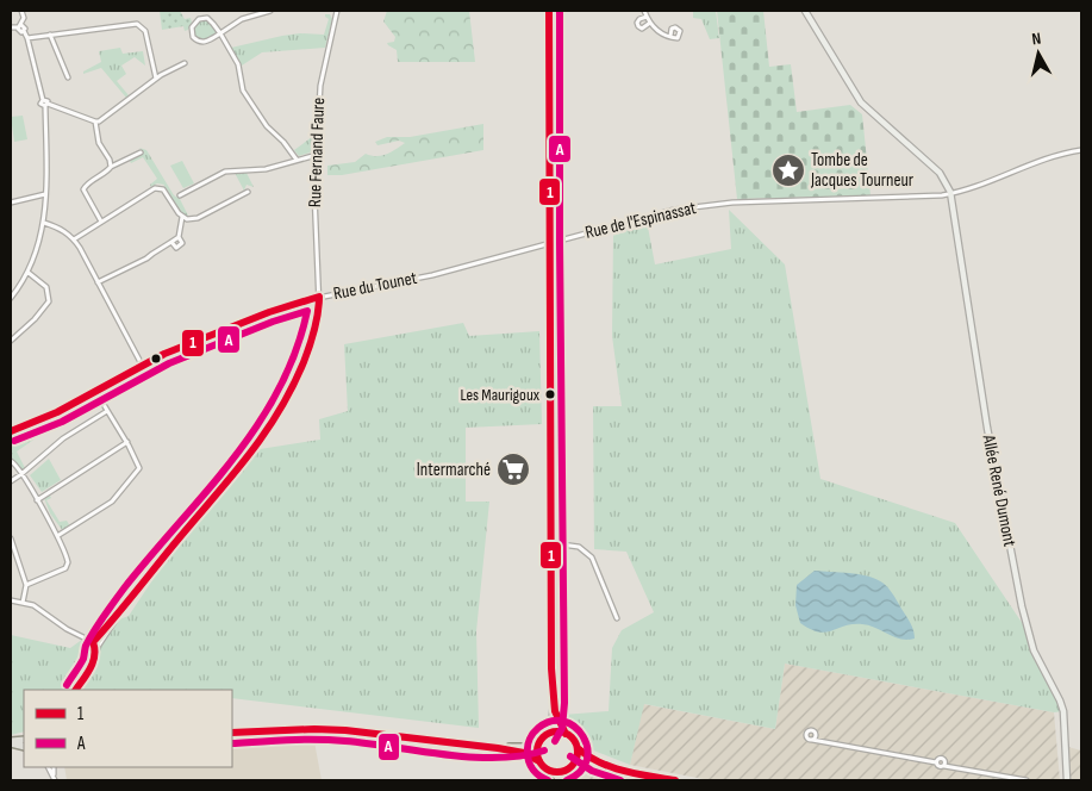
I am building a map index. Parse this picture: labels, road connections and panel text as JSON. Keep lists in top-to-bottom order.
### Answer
{
  "streets": {
    "street": [
      "Rue Fernand Faure",
      "Rue de l'Espinassat",
      "Rue du Tounet",
      "Allée René Dumont"
    ]
  },
  "crossings": [
    ["Rue Fernand Faure", "Rue du Tounet"],
    ["Rue de l'Espinassat", "Rue du Tounet"],
    ["Rue de l'Espinassat", "Allée René Dumont"]
  ],
  "places": {
    "place": ["Tombe de Jacques Tourneur"],
    "other": ["Les Maurigoux"],
    "supermarket": ["Intermarché"]
  },
  "lines": ["transit line 1", "transit line A"],
  "legend": ["1", "A"],
  "north": "top"
}
